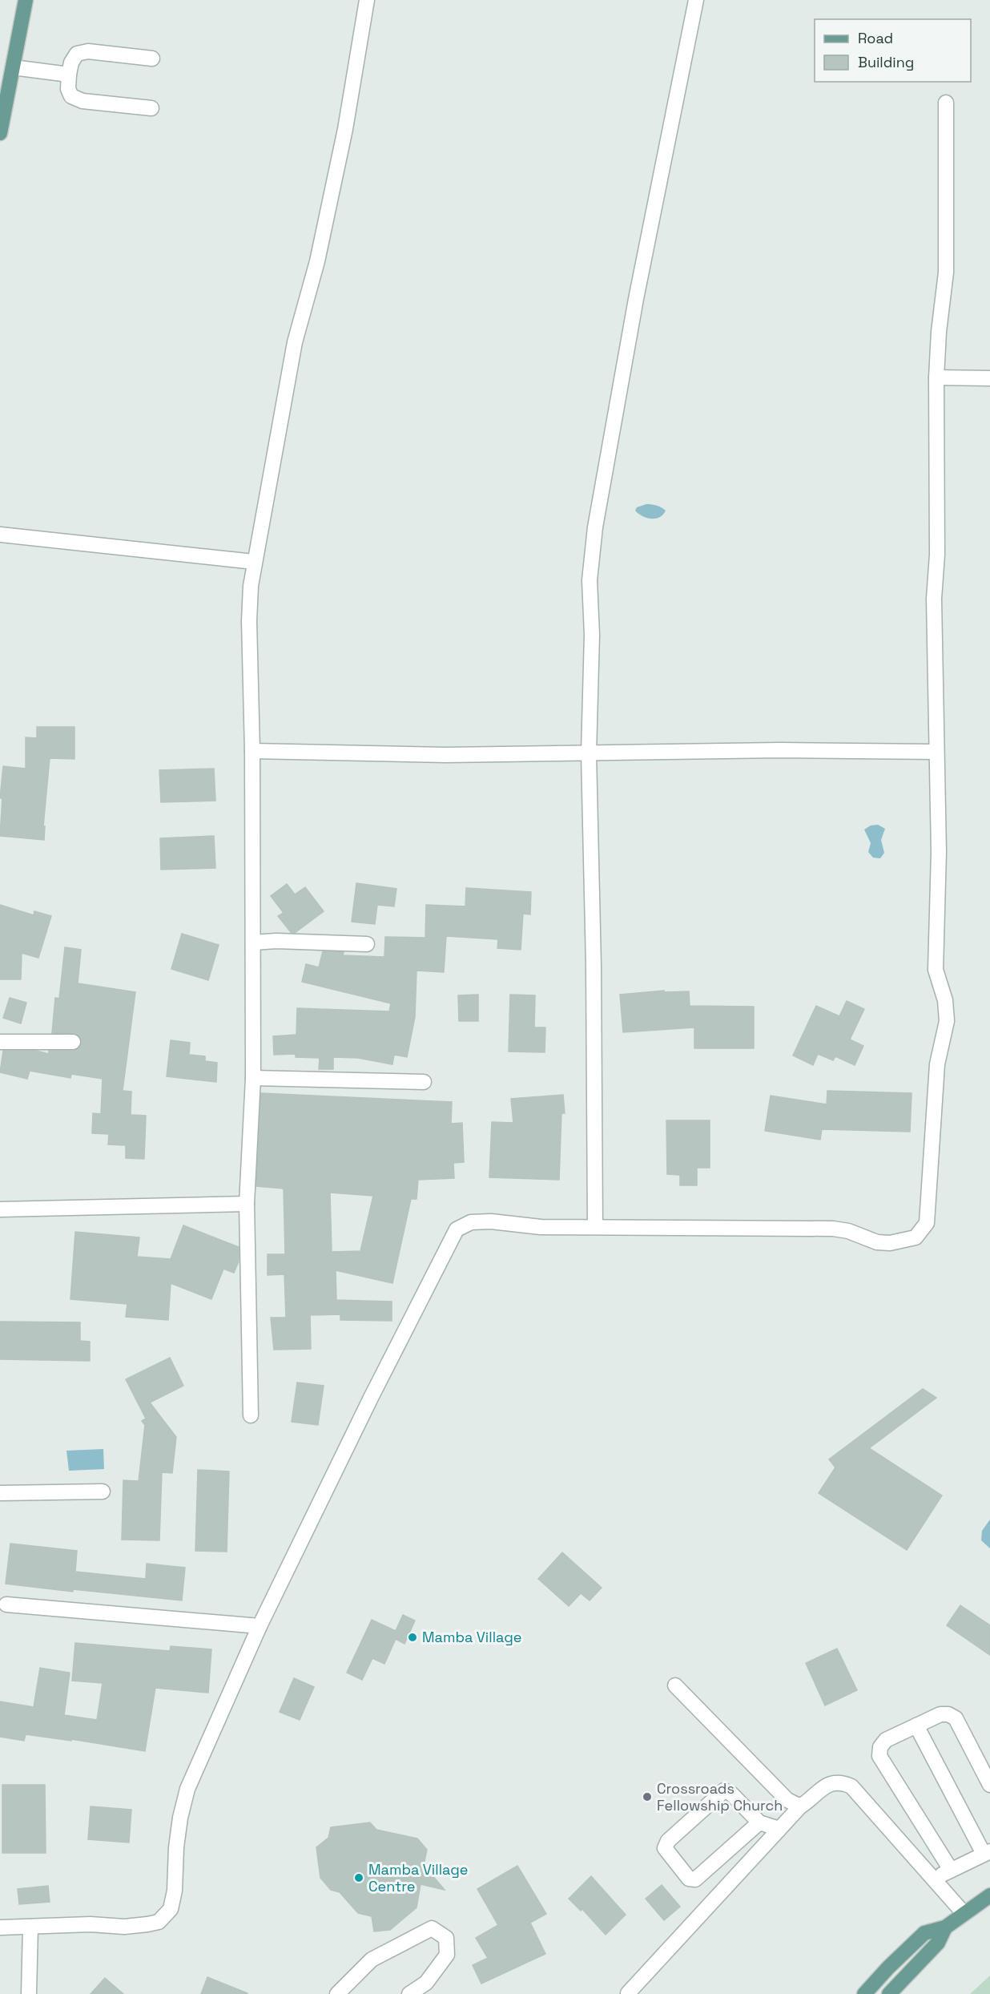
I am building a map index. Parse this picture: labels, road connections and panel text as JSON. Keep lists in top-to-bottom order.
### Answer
{
  "places": ["Mamba Village", "Crossroads Fellowship Church", "Mamba Village Centre"],
  "legend": ["Road", "Building"]
}
